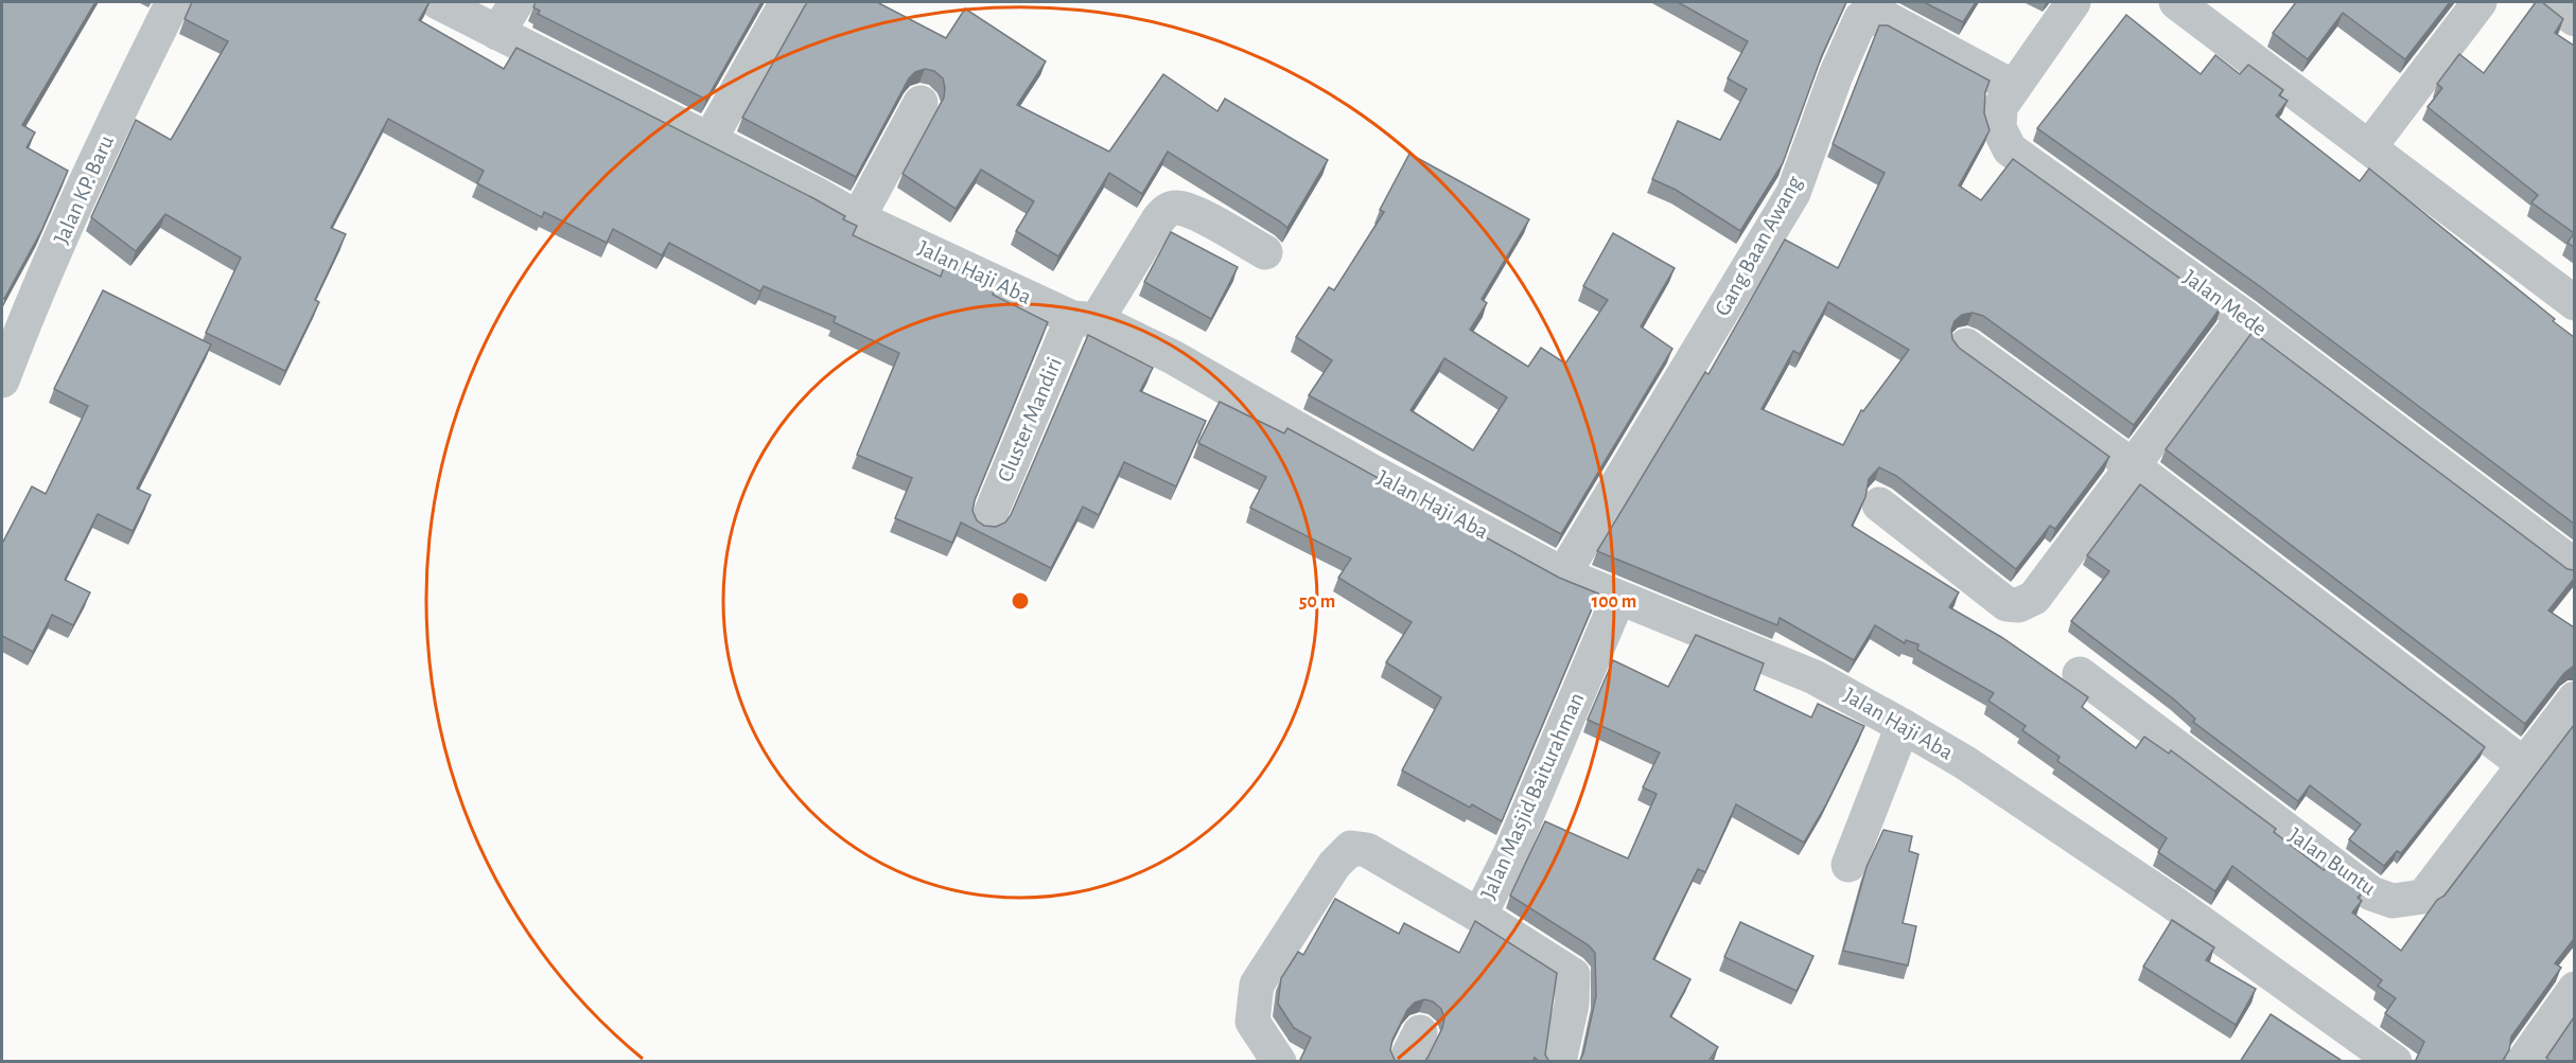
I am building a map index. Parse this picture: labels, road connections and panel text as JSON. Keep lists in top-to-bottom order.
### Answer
{
  "streets": {
    "street": [
      "Jalan KP. Baru",
      "Gang Baan Awang",
      "Jalan Haji Aba",
      "Jalan Mede",
      "Cluster Mandiri",
      "Jalan Masjid Baiturahman",
      "Jalan Buntu"
    ]
  },
  "crossings": [
    ["Gang Baan Awang", "Jalan Haji Aba"],
    ["Gang Baan Awang", "Jalan Mede"],
    ["Jalan Haji Aba", "Cluster Mandiri"],
    ["Jalan Haji Aba", "Jalan Masjid Baiturahman"]
  ],
  "rings": ["50 m", "100 m"]
}
